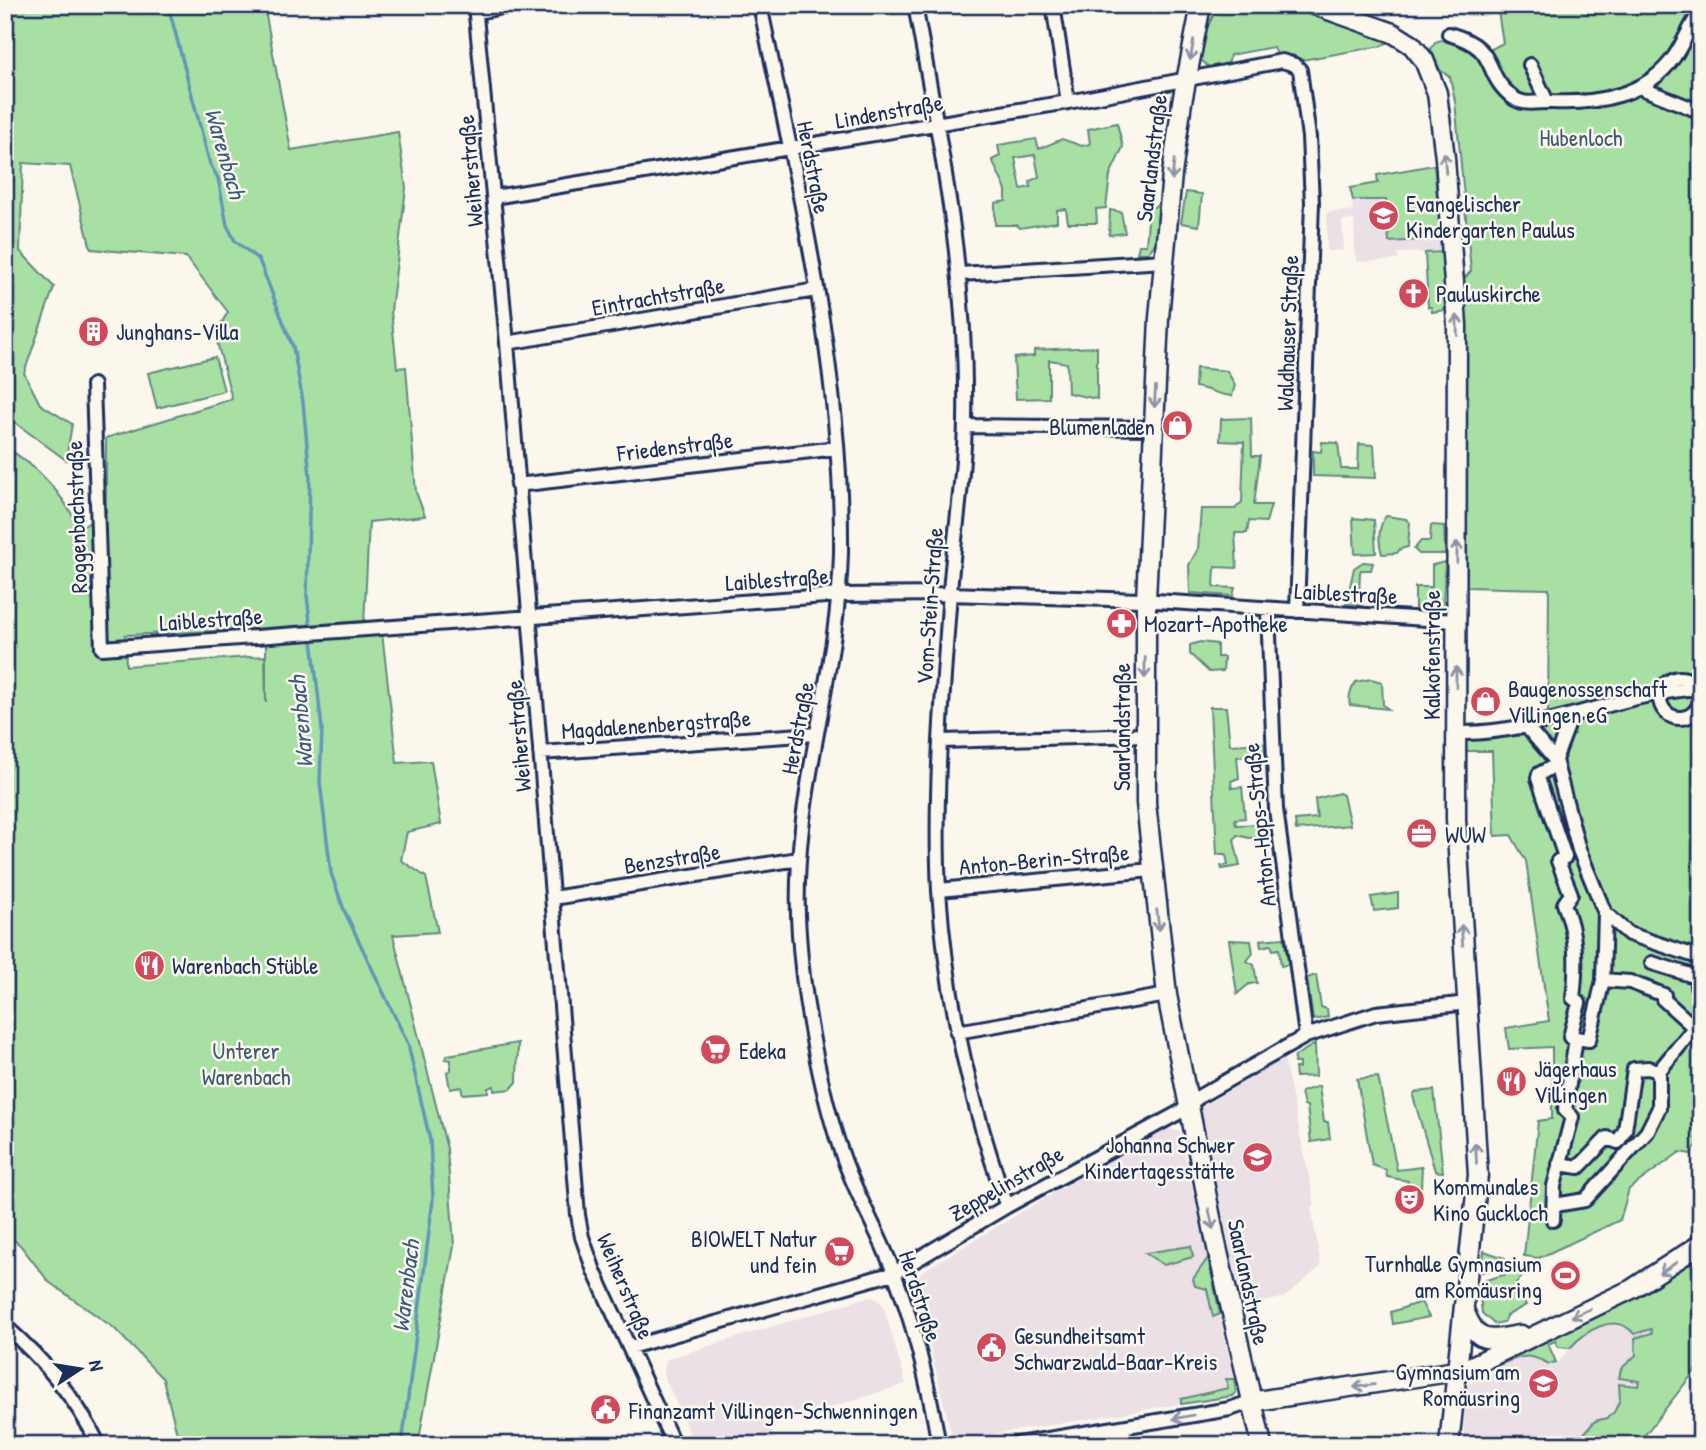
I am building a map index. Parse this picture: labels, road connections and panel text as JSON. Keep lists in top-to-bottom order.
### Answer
{
  "streets": {
    "street": [
      "Lindenstraße",
      "Saarlandstraße",
      "Herdstraße",
      "Weiherstraße",
      "Eintrachtstraße",
      "Waldhauser Straße",
      "Friedenstraße",
      "Roggenbachstraße",
      "Laiblestraße",
      "Vom-Stein-Straße",
      "Kalkofenstraße",
      "Magdalenenbergstraße",
      "Anton-Hops-Straße",
      "Benzstraße",
      "Anton-Berin-Straße",
      "Zeppelinstraße"
    ]
  },
  "crossings": [
    ["Lindenstraße", "Saarlandstraße"],
    ["Lindenstraße", "Herdstraße"],
    ["Lindenstraße", "Weiherstraße"],
    ["Lindenstraße", "Waldhauser Straße"],
    ["Lindenstraße", "Vom-Stein-Straße"],
    ["Saarlandstraße", "Laiblestraße"],
    ["Saarlandstraße", "Anton-Berin-Straße"],
    ["Saarlandstraße", "Zeppelinstraße"],
    ["Herdstraße", "Eintrachtstraße"],
    ["Herdstraße", "Friedenstraße"],
    ["Herdstraße", "Laiblestraße"],
    ["Herdstraße", "Magdalenenbergstraße"],
    ["Herdstraße", "Benzstraße"],
    ["Herdstraße", "Zeppelinstraße"],
    ["Weiherstraße", "Eintrachtstraße"],
    ["Weiherstraße", "Friedenstraße"],
    ["Weiherstraße", "Laiblestraße"],
    ["Weiherstraße", "Magdalenenbergstraße"],
    ["Weiherstraße", "Benzstraße"],
    ["Weiherstraße", "Zeppelinstraße"],
    ["Waldhauser Straße", "Laiblestraße"],
    ["Roggenbachstraße", "Laiblestraße"],
    ["Laiblestraße", "Vom-Stein-Straße"],
    ["Laiblestraße", "Kalkofenstraße"],
    ["Laiblestraße", "Anton-Hops-Straße"],
    ["Vom-Stein-Straße", "Anton-Berin-Straße"],
    ["Vom-Stein-Straße", "Zeppelinstraße"],
    ["Kalkofenstraße", "Zeppelinstraße"],
    ["Anton-Hops-Straße", "Zeppelinstraße"]
  ],
  "one_way": ["Saarlandstraße"],
  "water": ["Warenbach"],
  "parks": ["Hubenloch", "Unterer Warenbach"],
  "places": {
    "school or university": ["Evangelischer Kindergarten Paulus", "Johanna Schwer Kindertagesstätte", "Gymnasium am Romäusring"],
    "church": ["Pauluskirche"],
    "building": ["Junghans-Villa"],
    "shop": ["Blumenladen", "Baugenossenschaft Villingen eG"],
    "pharmacy": ["Mozart-Apotheke"],
    "office": ["WUW"],
    "restaurant": ["Warenbach Stüble", "Jägerhaus Villingen"],
    "supermarket": ["Edeka", "BIOWELT Natur und fein"],
    "theatre": ["Kommunales Kino Guckloch"],
    "sports": ["Turnhalle Gymnasium am Romäusring"],
    "public building": ["Gesundheitsamt Schwarzwald-Baar-Kreis", "Finanzamt Villingen-Schwenningen"]
  },
  "north": "right"
}
